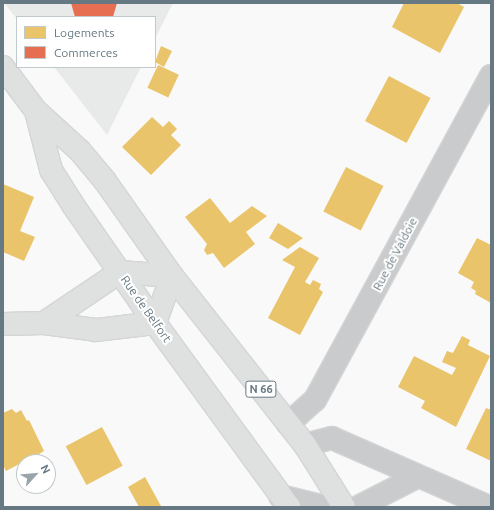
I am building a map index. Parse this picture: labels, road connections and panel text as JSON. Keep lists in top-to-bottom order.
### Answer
{
  "streets": {
    "main road": ["Rue de Belfort", "N 66"],
    "street": ["Rue de Valdoie"]
  },
  "crossings": [
    ["Rue de Valdoie", "Rue de Belfort"]
  ],
  "legend": ["Logements", "Commerces"],
  "north": "top right"
}
